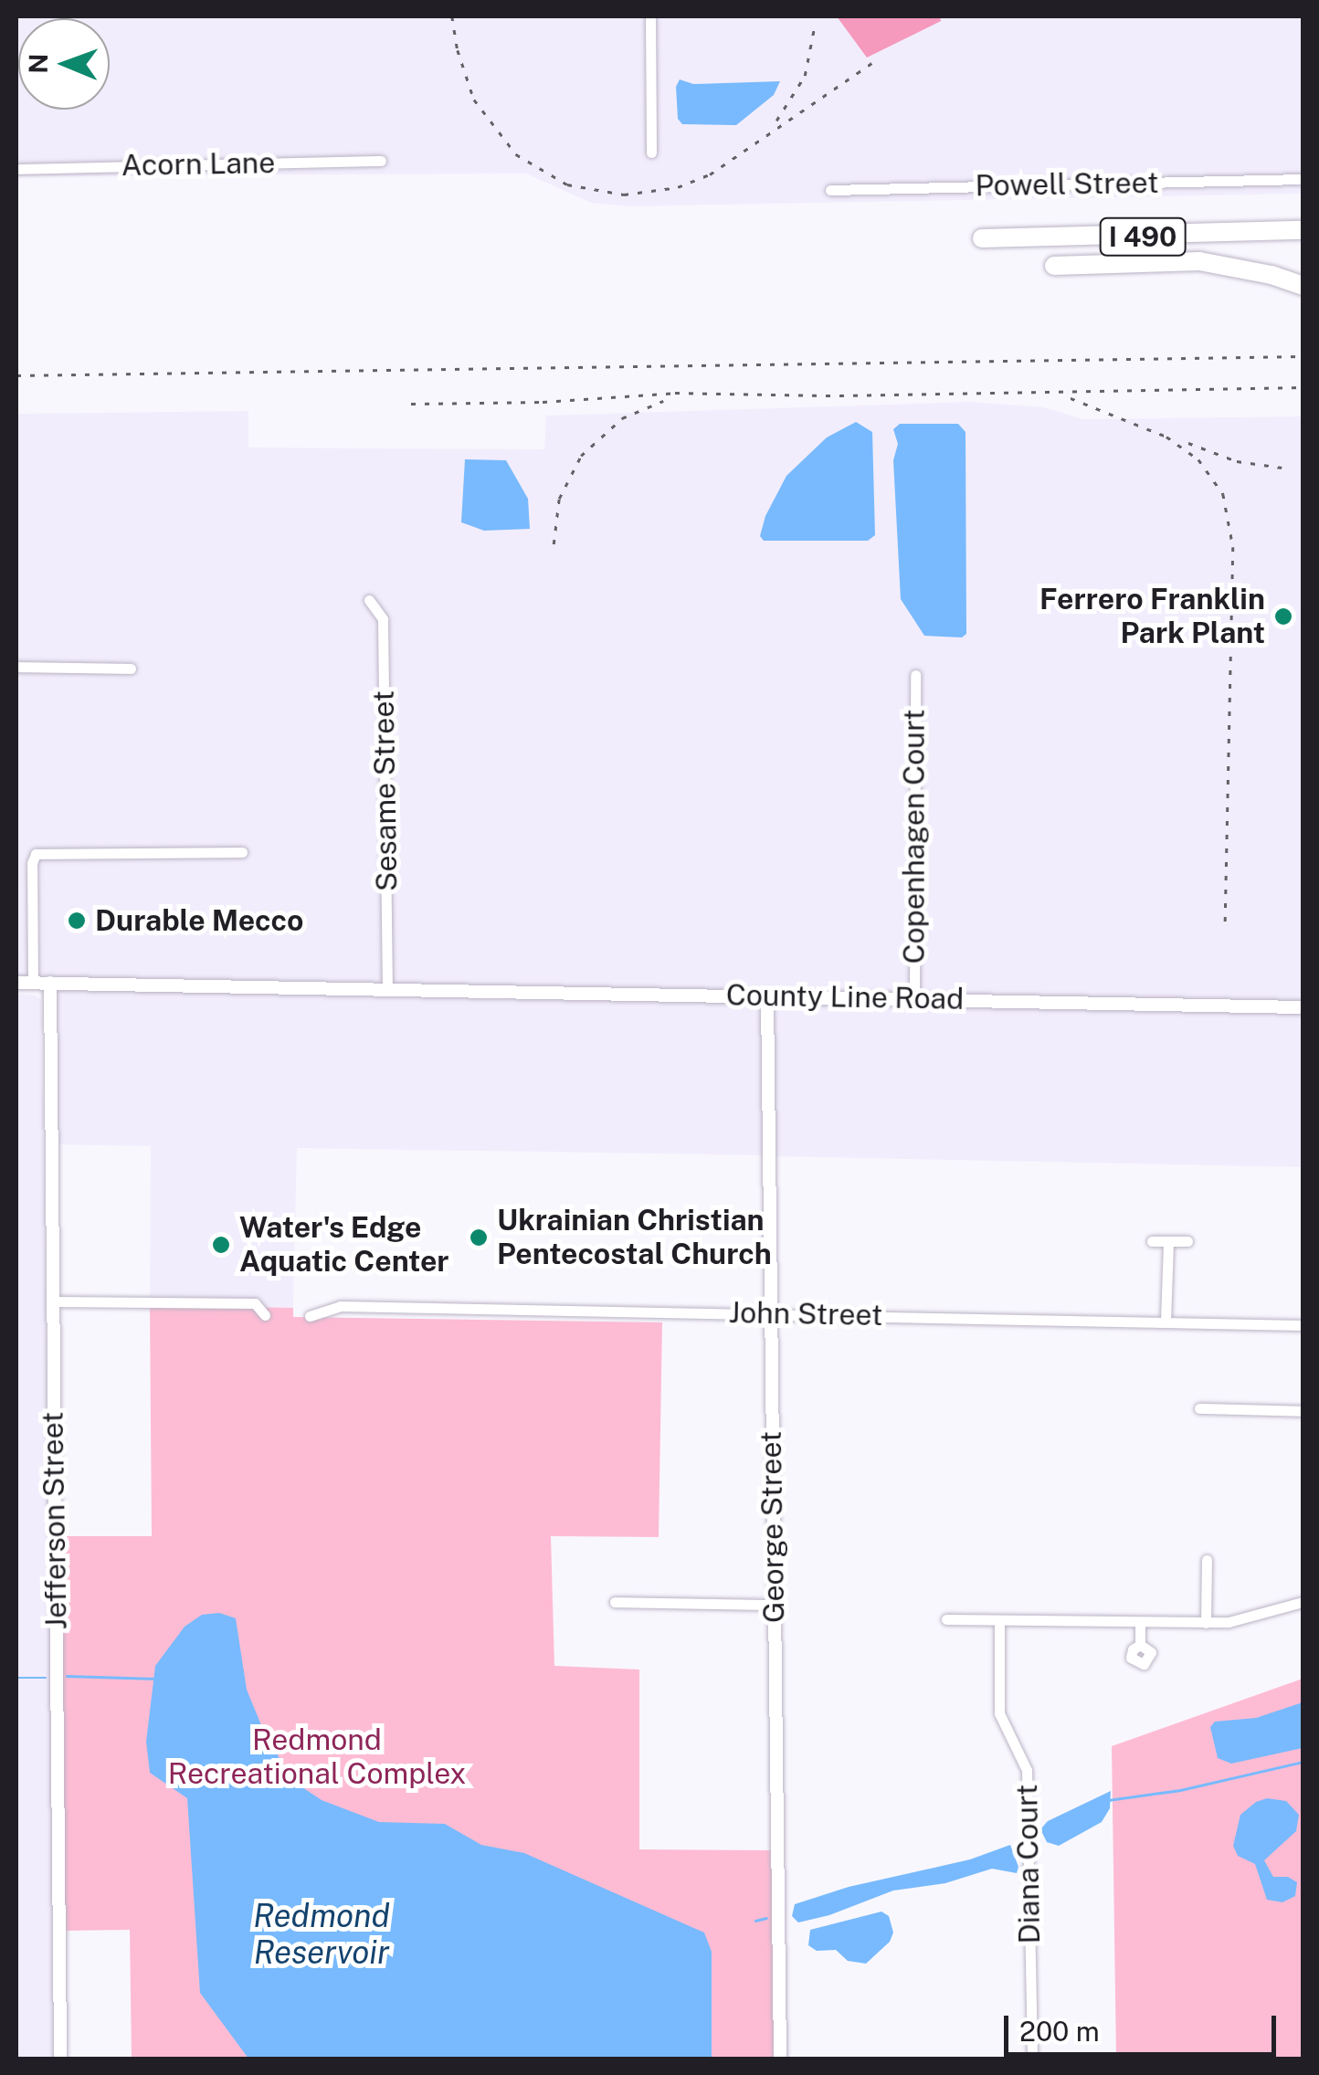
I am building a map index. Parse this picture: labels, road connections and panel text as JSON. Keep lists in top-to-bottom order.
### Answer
{
  "streets": {
    "highway": ["I 490"],
    "street": [
      "Acorn Lane",
      "Powell Street",
      "Sesame Street",
      "Copenhagen Court",
      "County Line Road",
      "John Street",
      "Jefferson Street",
      "George Street",
      "Diana Court"
    ]
  },
  "crossings": [
    ["Sesame Street", "County Line Road"],
    ["Copenhagen Court", "County Line Road"],
    ["County Line Road", "Jefferson Street"],
    ["County Line Road", "George Street"],
    ["John Street", "George Street"]
  ],
  "water": ["Redmond Reservoir"],
  "parks": ["Redmond Recreational Complex"],
  "places": [
    "Ferrero Franklin Park Plant",
    "Durable Mecco",
    "Ukrainian Christian Pentecostal Church",
    "Water's Edge Aquatic Center"
  ],
  "scale_bar": "200 m",
  "north": "left"
}
